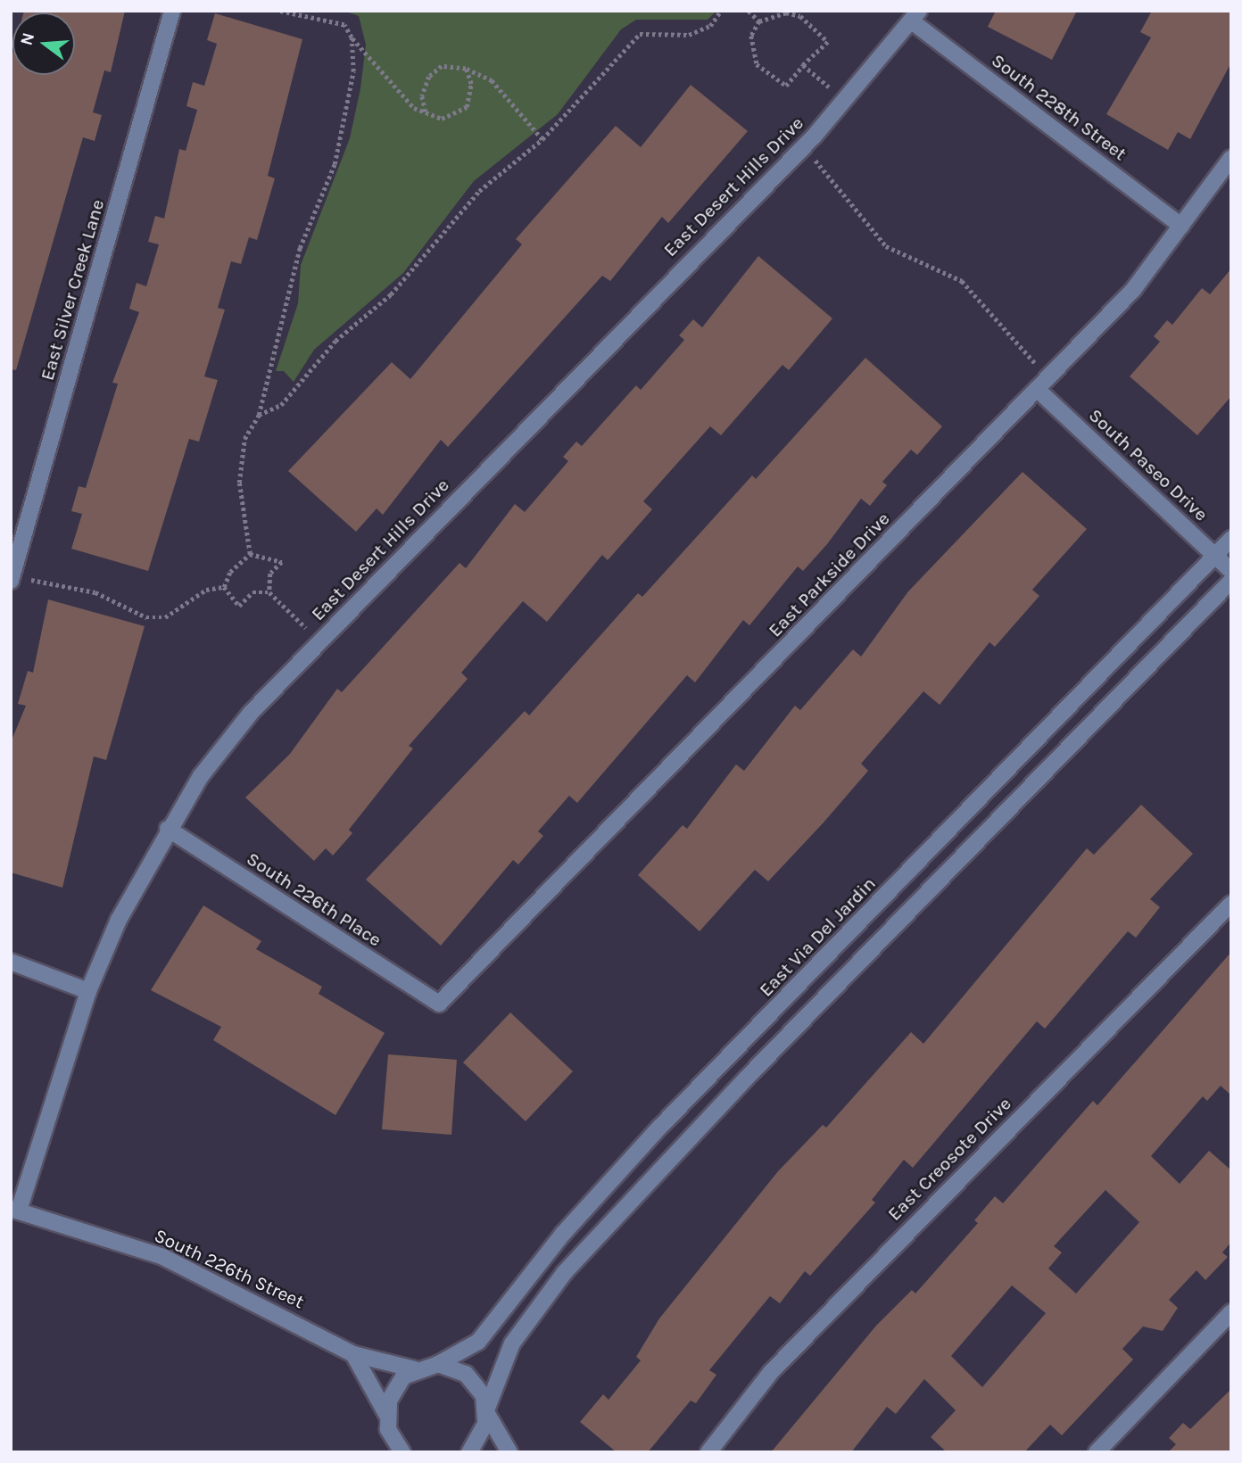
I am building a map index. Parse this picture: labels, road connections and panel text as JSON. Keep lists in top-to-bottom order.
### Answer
{
  "streets": {
    "street": [
      "South 228th Street",
      "East Desert Hills Drive",
      "East Silver Creek Lane",
      "South Paseo Drive",
      "East Parkside Drive",
      "South 226th Place",
      "East Via Del Jardin",
      "East Creosote Drive",
      "South 226th Street"
    ]
  },
  "crossings": [
    ["South 228th Street", "East Desert Hills Drive"],
    ["South 228th Street", "East Parkside Drive"],
    ["East Desert Hills Drive", "South 226th Place"],
    ["East Desert Hills Drive", "South 226th Street"],
    ["South Paseo Drive", "East Parkside Drive"],
    ["South Paseo Drive", "East Via Del Jardin"],
    ["East Parkside Drive", "South 226th Place"],
    ["East Via Del Jardin", "South 226th Street"]
  ],
  "north": "left"
}
